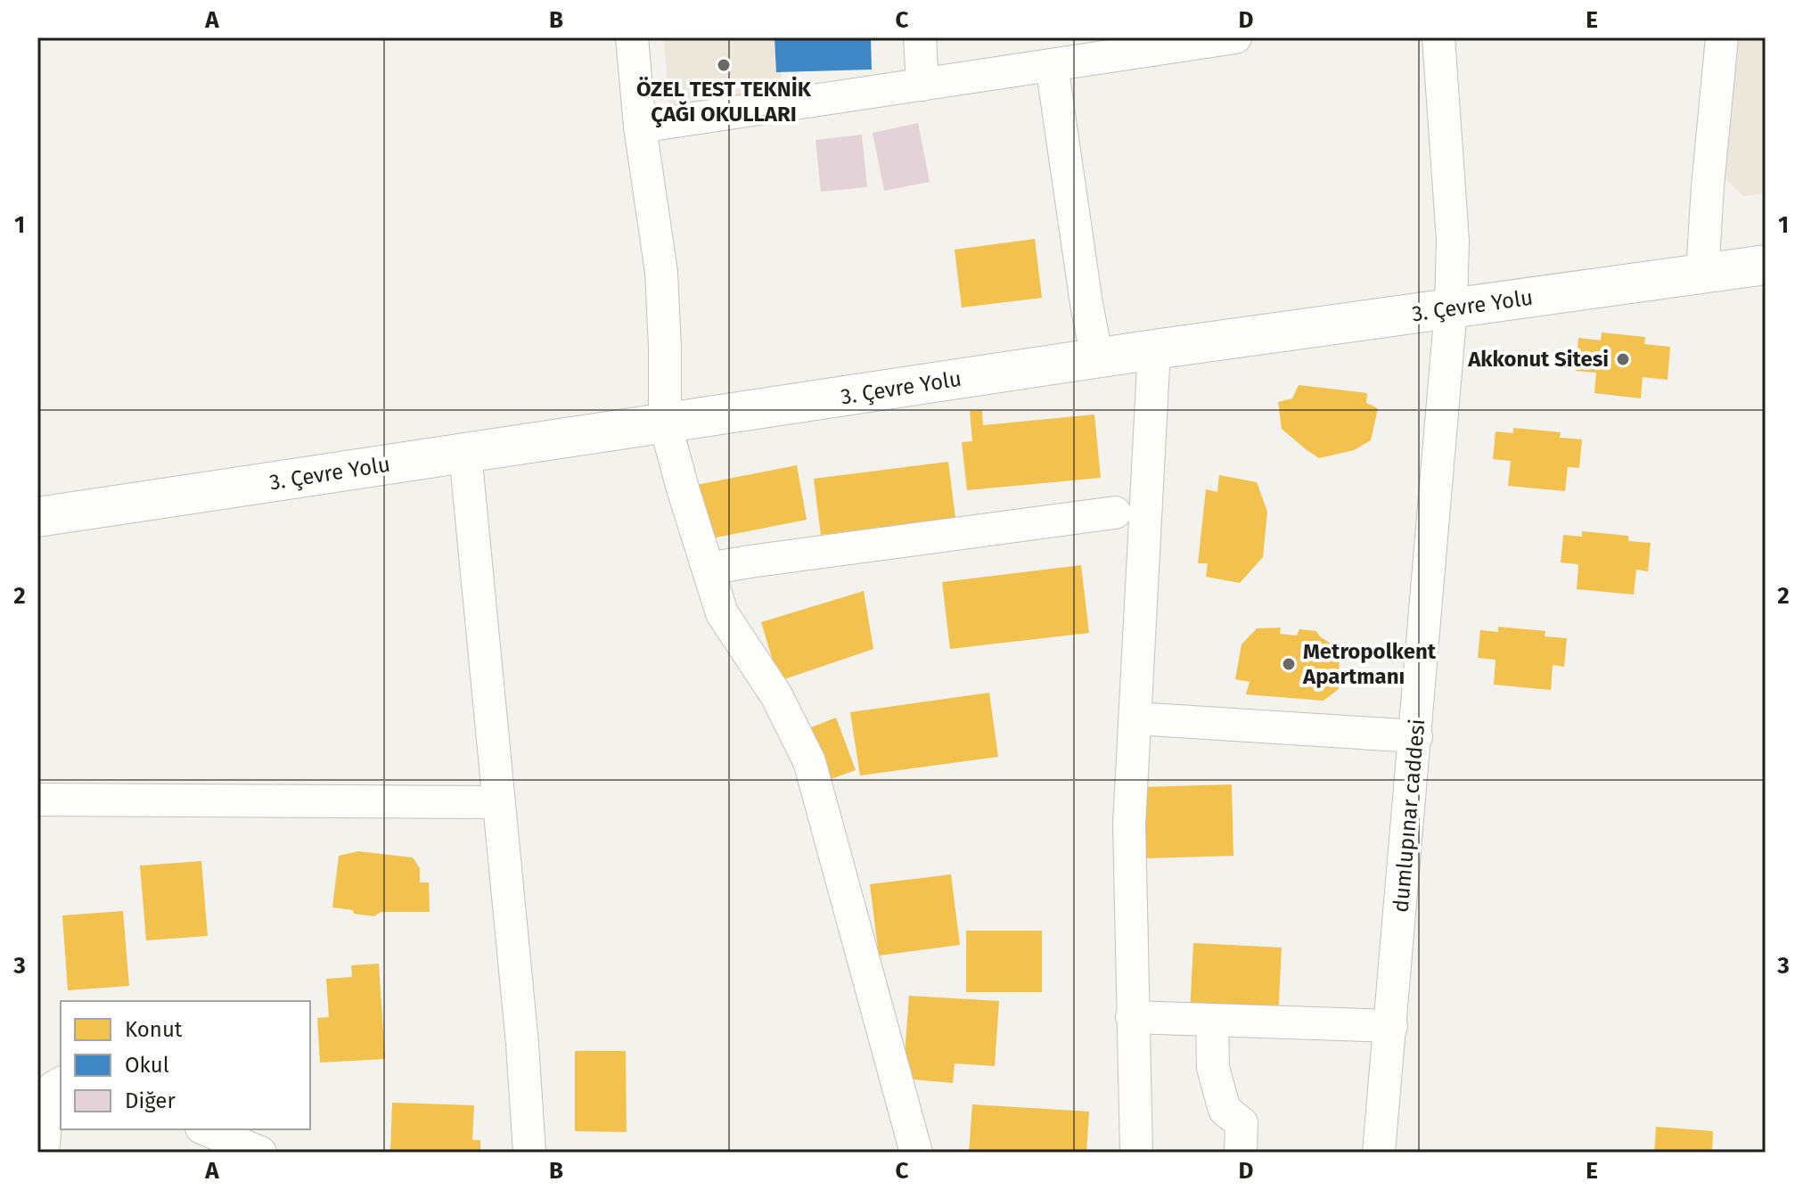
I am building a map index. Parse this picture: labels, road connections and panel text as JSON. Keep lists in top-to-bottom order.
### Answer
{
  "streets": {
    "main road": ["3. Çevre Yolu"],
    "street": ["dumlupınar caddesi"]
  },
  "crossings": [
    ["3. Çevre Yolu", "dumlupınar caddesi"]
  ],
  "places": ["ÖZEL TEST TEKNİK ÇAĞI OKULLARI", "Akkonut Sitesi", "Metropolkent Apartmanı"],
  "legend": ["Konut", "Okul", "Diğer"],
  "grid": {
    "columns": [
      "A",
      "B",
      "C",
      "D",
      "E"
    ],
    "rows": ["1", "2", "3"]
  }
}
